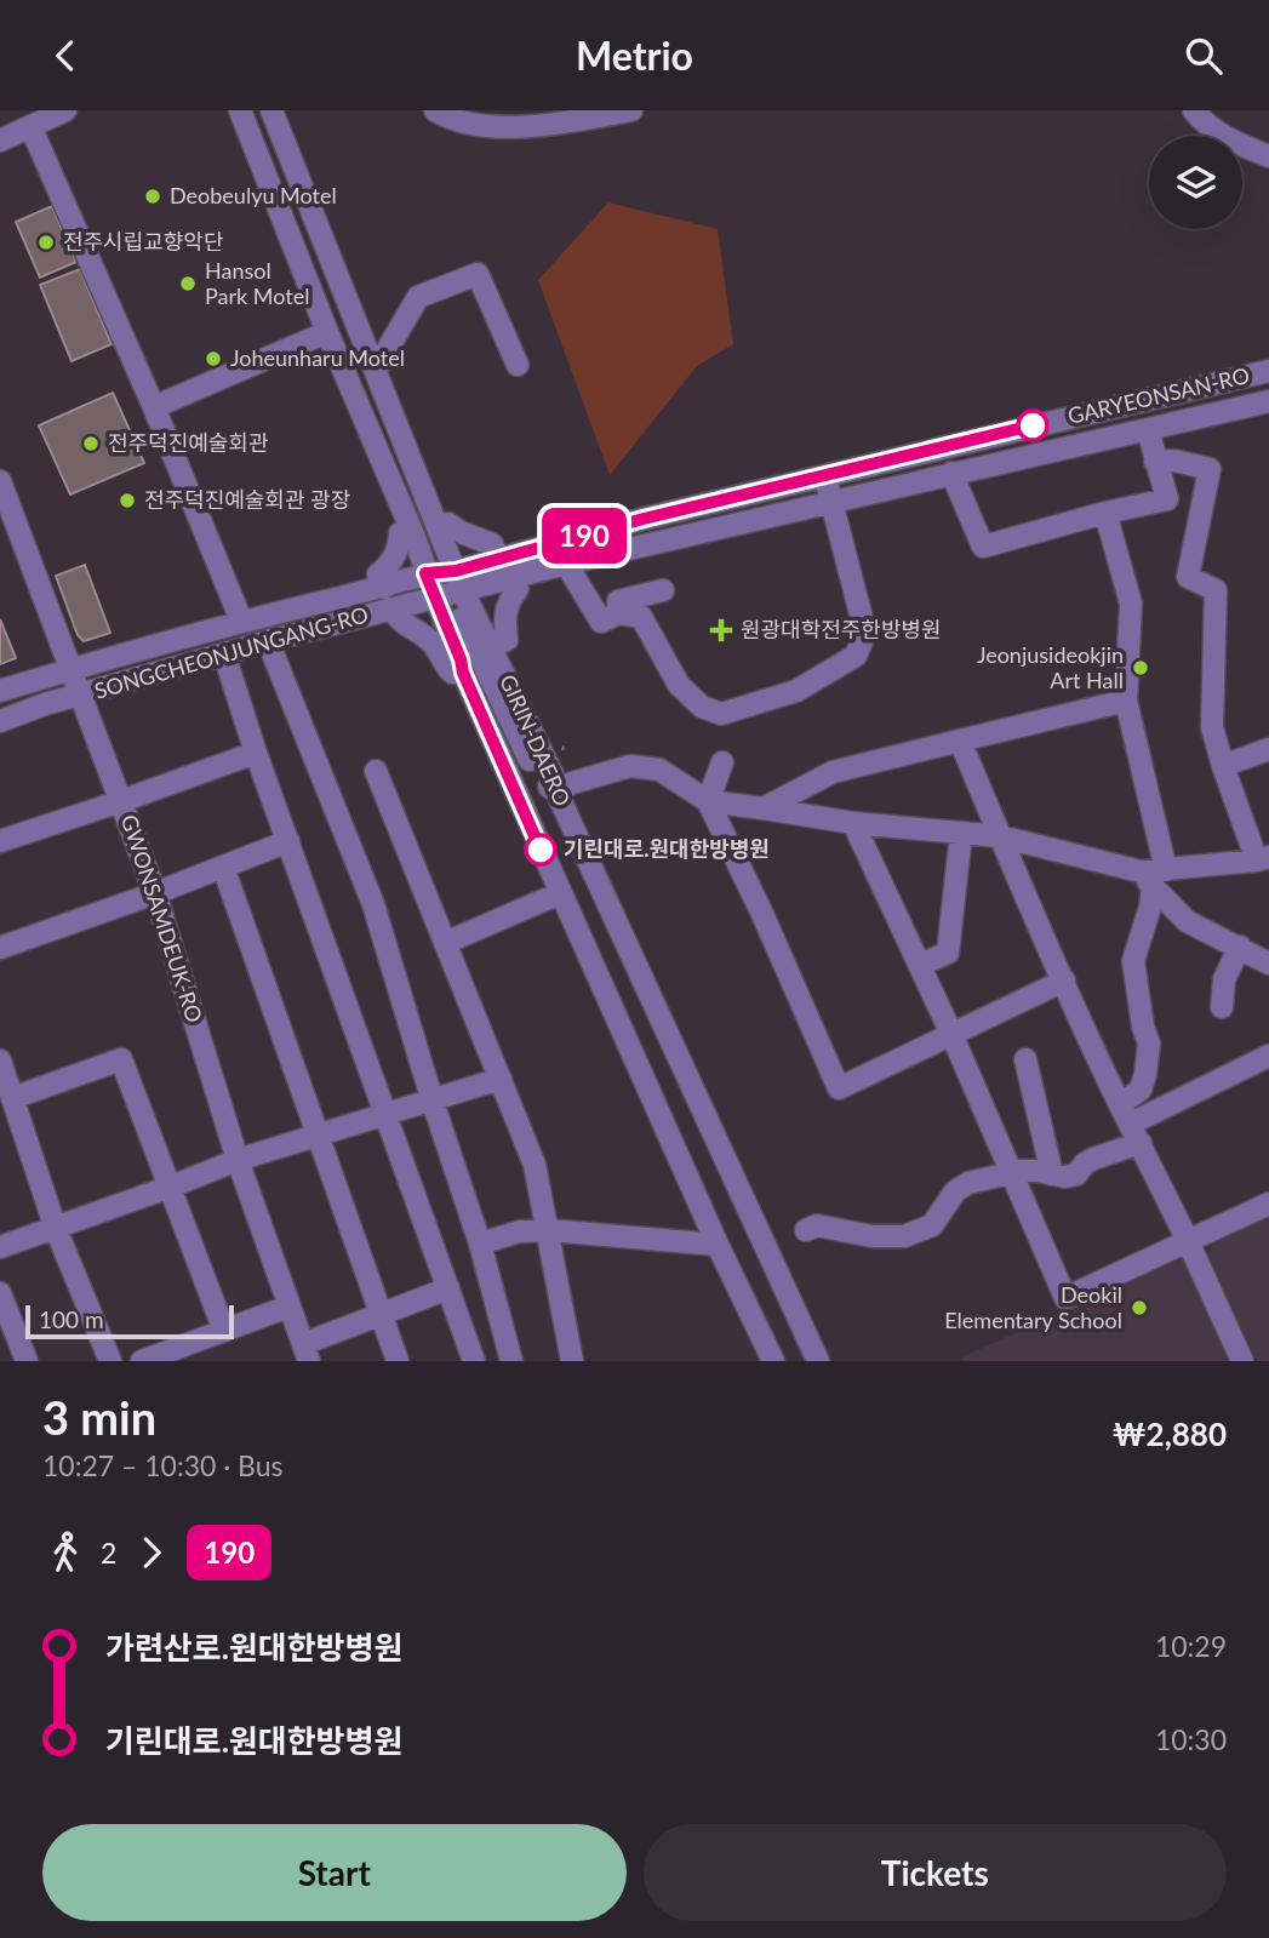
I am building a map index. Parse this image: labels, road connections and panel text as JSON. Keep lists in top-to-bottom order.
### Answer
{
  "streets": {
    "street": [
      "GARYEONSAN-RO",
      "SONGCHEONJUNGANG-RO",
      "GIRIN-DAERO",
      "GWONSAMDEUK-RO"
    ]
  },
  "crossings": [
    ["GARYEONSAN-RO", "SONGCHEONJUNGANG-RO"],
    ["GARYEONSAN-RO", "GIRIN-DAERO"],
    ["SONGCHEONJUNGANG-RO", "GIRIN-DAERO"],
    ["SONGCHEONJUNGANG-RO", "GWONSAMDEUK-RO"]
  ],
  "places": {
    "other": [
      "Deobeulyu Motel",
      "전주시립교향악단",
      "Hansol Park Motel",
      "Joheunharu Motel",
      "전주덕진예술회관",
      "전주덕진예술회관 광장",
      "Jeonjusideokjin Art Hall",
      "기린대로.원대한방병원",
      "Deokil Elementary School"
    ],
    "health": ["원광대학전주한방병원"]
  },
  "lines": ["bus line 190"],
  "scale_bar": "100 m",
  "page": {
    "header": "Metrio",
    "on_map": "190",
    "scale": "100 m",
    "heading": ["3 min", "10:27 – 10:30 · Bus", "₩2,880"],
    "legs": ["2", "190"],
    "list": [
      {
        "name": "가련산로.원대한방병원",
        "value": "10:29"
      },
      {
        "name": "기린대로.원대한방병원",
        "value": "10:30"
      }
    ],
    "buttons": ["Start", "Tickets"]
  }
}
